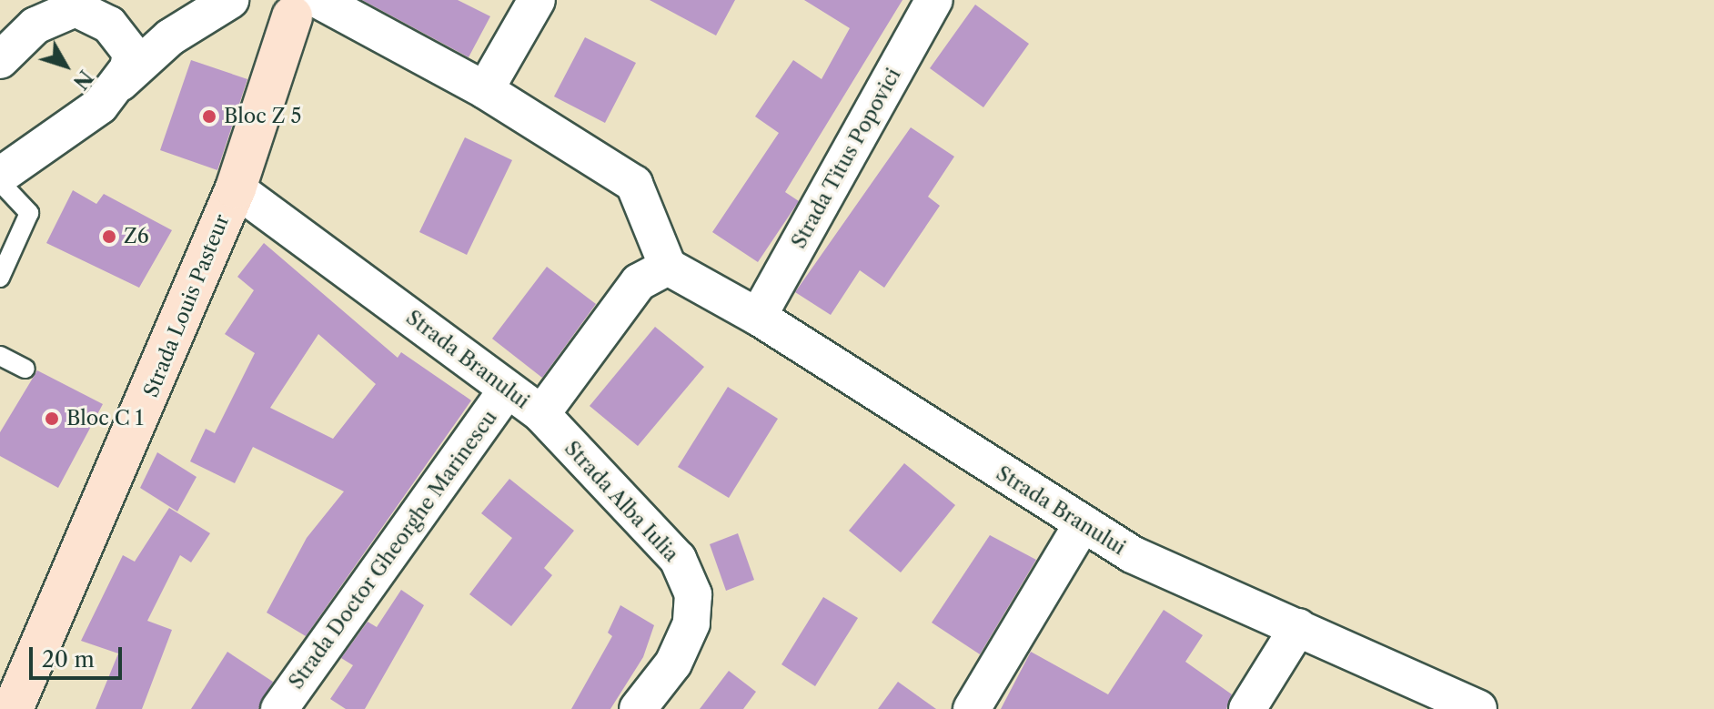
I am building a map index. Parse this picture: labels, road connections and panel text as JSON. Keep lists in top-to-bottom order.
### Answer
{
  "streets": {
    "main road": ["Strada Louis Pasteur"],
    "street": [
      "Strada Titus Popovici",
      "Strada Branului",
      "Strada Alba Iulia",
      "Strada Doctor Gheorghe Marinescu"
    ]
  },
  "crossings": [
    ["Strada Titus Popovici", "Strada Branului"],
    ["Strada Louis Pasteur", "Strada Branului"],
    ["Strada Branului", "Strada Alba Iulia"],
    ["Strada Branului", "Strada Doctor Gheorghe Marinescu"]
  ],
  "places": ["Bloc Z 5", "Z6", "Bloc C 1"],
  "scale_bar": "20 m",
  "north": "bottom right"
}
